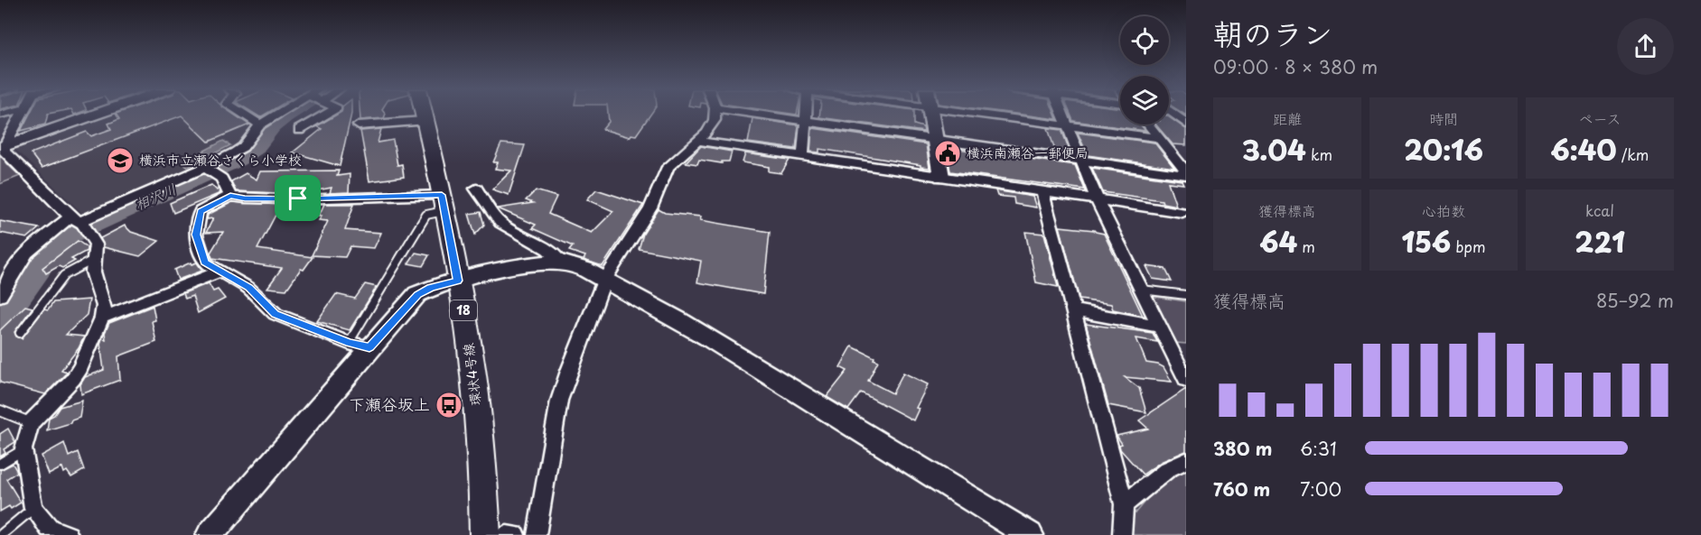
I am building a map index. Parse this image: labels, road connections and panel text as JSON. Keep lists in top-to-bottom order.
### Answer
{
  "streets": {
    "main road": ["18", "環状4号線"]
  },
  "water": ["相沢川"],
  "places": {
    "public building": ["横浜南瀬谷一郵便局"],
    "school or university": ["横浜市立瀬谷さくら小学校"],
    "bus stop": ["下瀬谷坂上"]
  },
  "page": {
    "heading": ["朝のラン", "09:00 · 8 × 380 m"],
    "stats": [
      ["距離", "3.04 km"],
      ["時間", "20:16"],
      ["ペース", "6:40 /km"],
      ["獲得標高", "64 m"],
      ["心拍数", "156 bpm"],
      ["kcal", "221"]
    ],
    "chart": ["獲得標高", "85–92 m"],
    "list": [
      {
        "name": "380 m",
        "note": "6:31"
      },
      {
        "name": "760 m",
        "note": "7:00"
      }
    ]
  }
}
